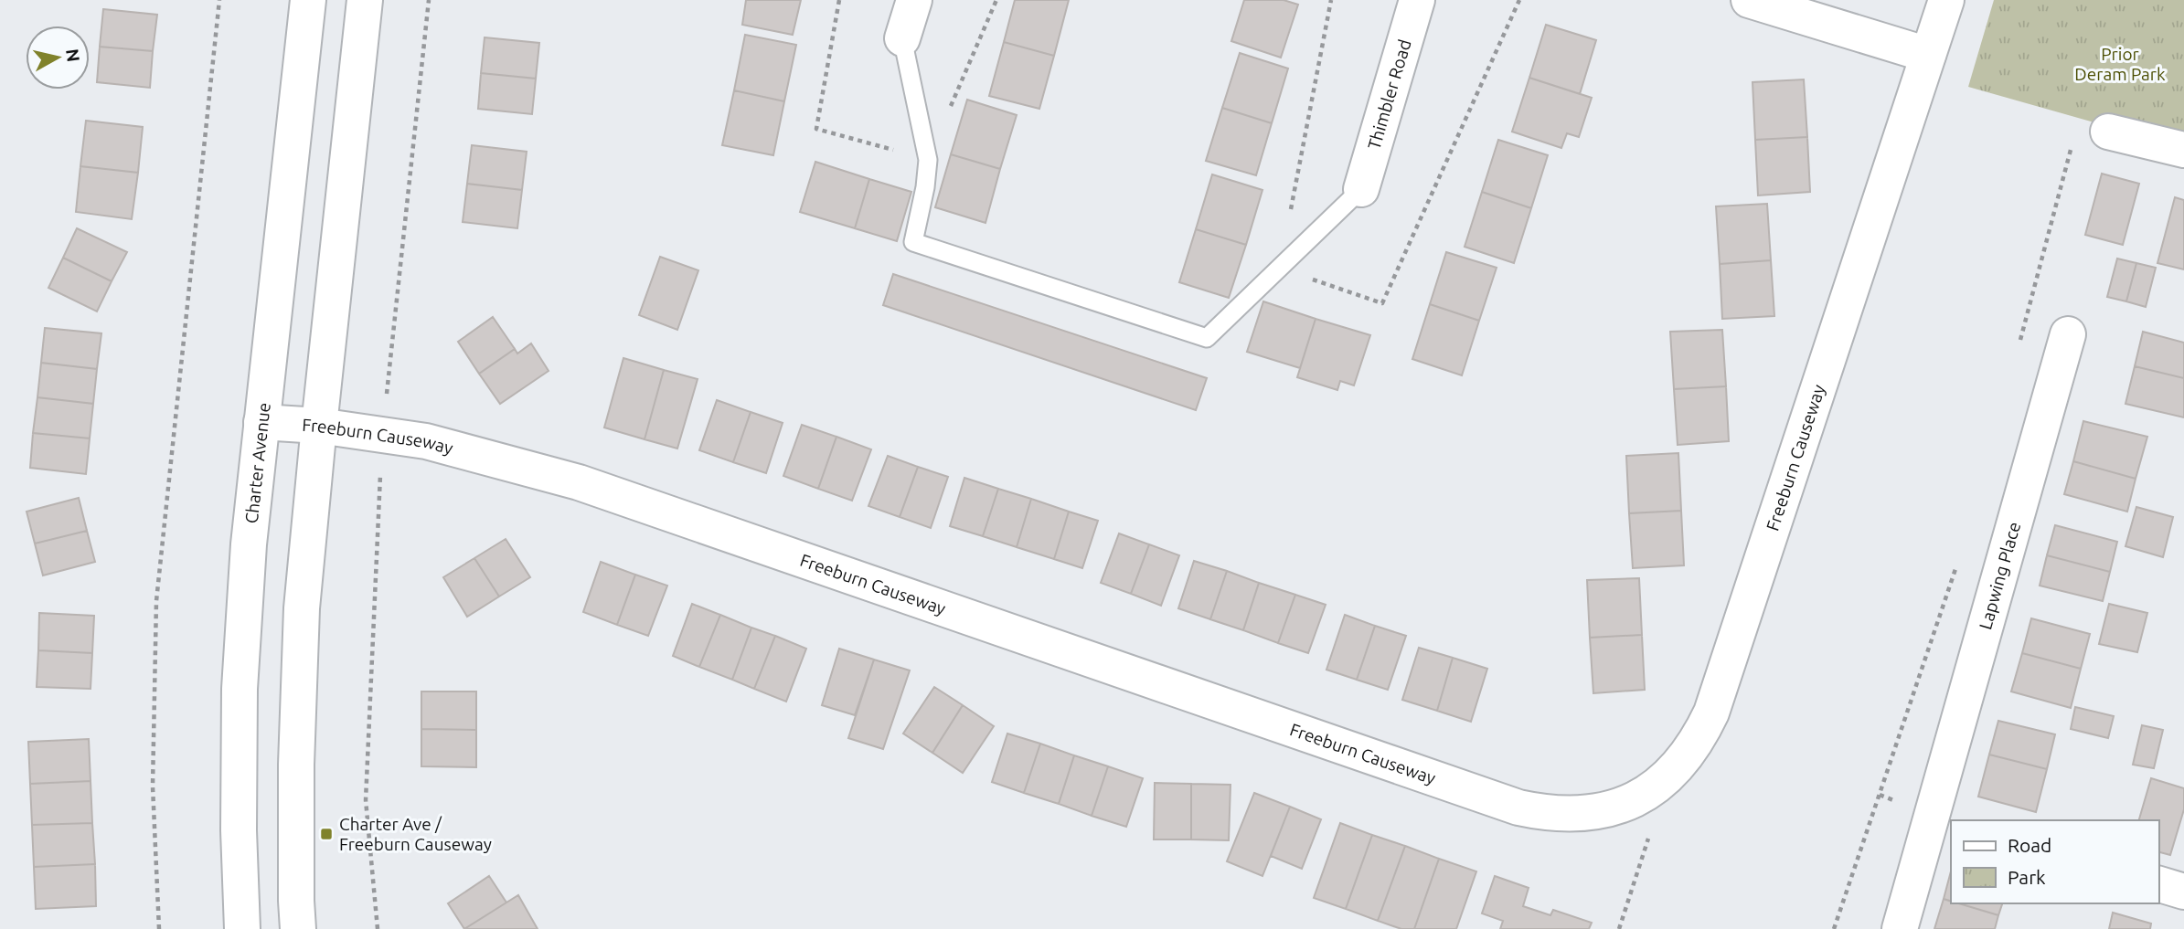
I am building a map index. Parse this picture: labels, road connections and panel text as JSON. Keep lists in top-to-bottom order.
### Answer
{
  "streets": {
    "street": [
      "Thimbler Road",
      "Freeburn Causeway",
      "Charter Avenue",
      "Lapwing Place"
    ]
  },
  "crossings": [
    ["Freeburn Causeway", "Charter Avenue"]
  ],
  "parks": ["Prior Deram Park"],
  "places": {
    "transit": ["Charter Ave / Freeburn Causeway"]
  },
  "legend": ["Road", "Park"],
  "north": "right"
}
